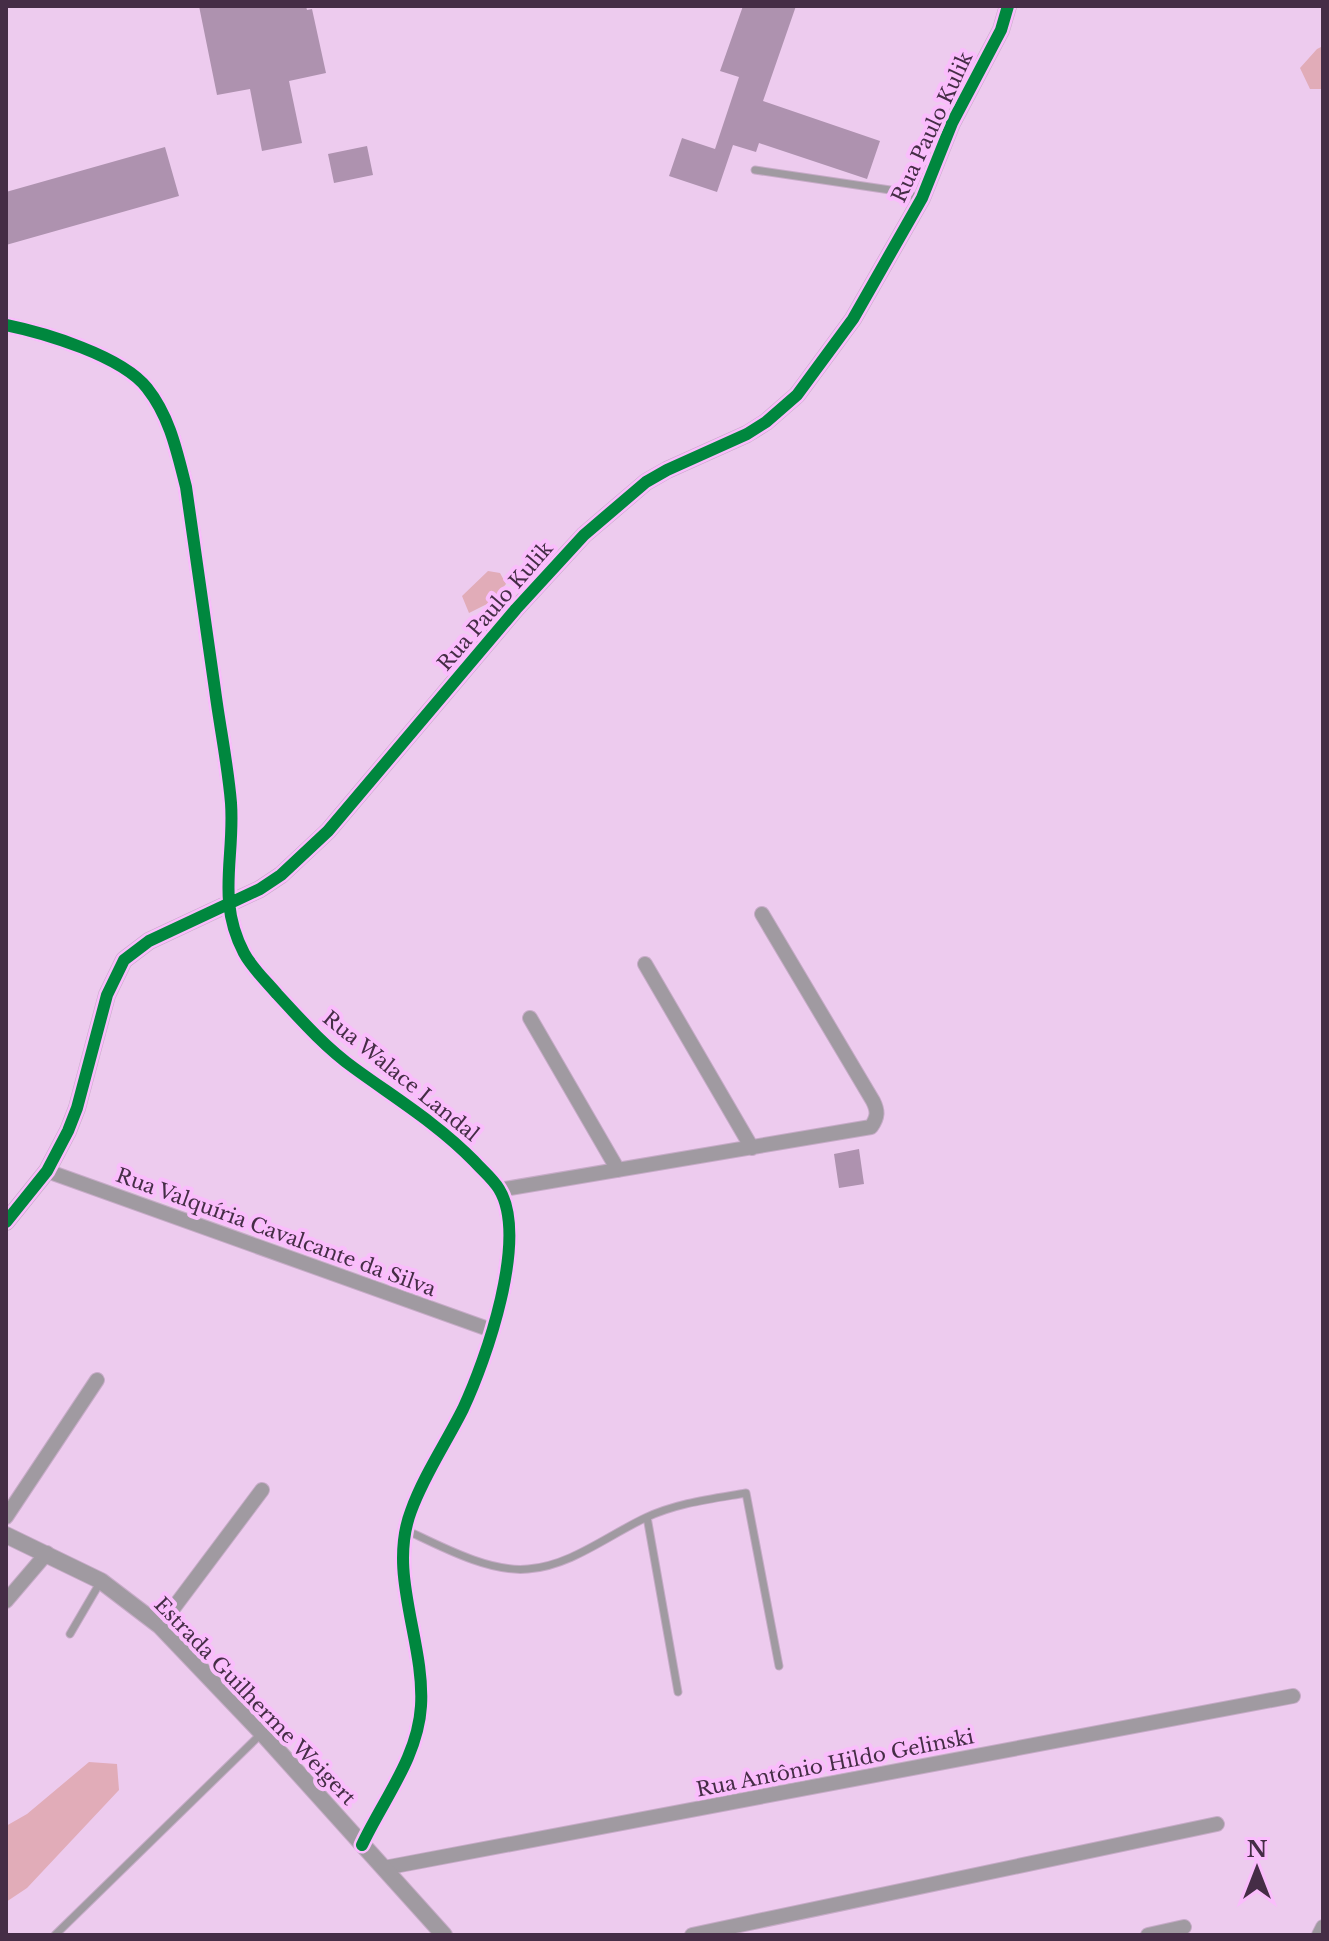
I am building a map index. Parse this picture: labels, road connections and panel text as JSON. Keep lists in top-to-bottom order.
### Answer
{
  "streets": {
    "street": [
      "Rua Paulo Kulik",
      "Rua Walace Landal",
      "Rua Valquíria Cavalcante da Silva",
      "Estrada Guilherme Weigert",
      "Rua Antônio Hildo Gelinski"
    ]
  },
  "crossings": [
    ["Rua Paulo Kulik", "Rua Walace Landal"],
    ["Rua Paulo Kulik", "Rua Valquíria Cavalcante da Silva"],
    ["Rua Walace Landal", "Rua Valquíria Cavalcante da Silva"],
    ["Rua Walace Landal", "Estrada Guilherme Weigert"],
    ["Estrada Guilherme Weigert", "Rua Antônio Hildo Gelinski"]
  ],
  "north": "top"
}
